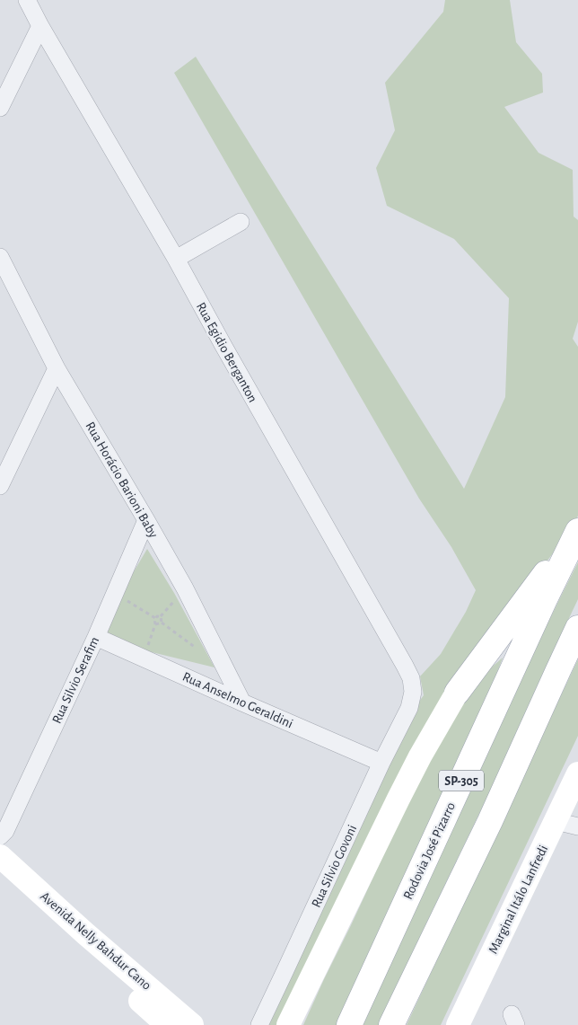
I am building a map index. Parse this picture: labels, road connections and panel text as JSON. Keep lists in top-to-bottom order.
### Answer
{
  "streets": {
    "main road": [
      "SP-305",
      "Rodovia José Pizarro",
      "Marginal Itálo Lanfredi",
      "Avenida Nelly Bahdur Cano"
    ],
    "street": [
      "Rua Egidio Berganton",
      "Rua Horácio Barioni Baby",
      "Rua Silvio Serafim",
      "Rua Anselmo Geraldini",
      "Rua Silvio Govoni"
    ]
  },
  "crossings": [
    ["Rua Egidio Berganton", "Rua Silvio Govoni"],
    ["Rua Horácio Barioni Baby", "Rua Silvio Serafim"],
    ["Rua Horácio Barioni Baby", "Rua Anselmo Geraldini"],
    ["Rua Silvio Serafim", "Rua Anselmo Geraldini"],
    ["Rua Anselmo Geraldini", "Rua Silvio Govoni"],
    ["SP-305", "Rodovia José Pizarro"]
  ]
}
